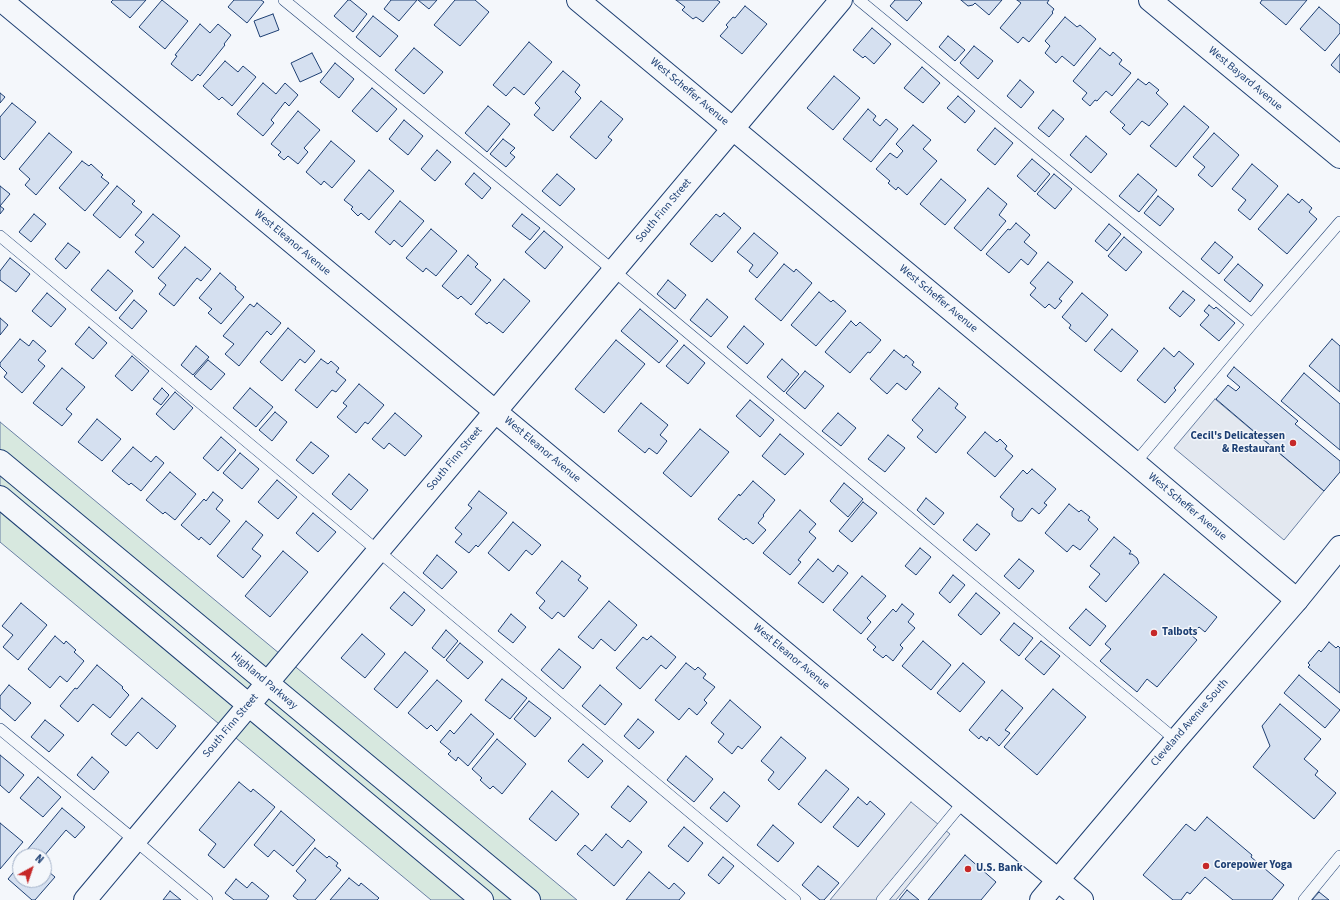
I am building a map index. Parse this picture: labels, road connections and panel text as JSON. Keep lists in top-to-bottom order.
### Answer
{
  "streets": {
    "street": [
      "West Bayard Avenue",
      "West Scheffer Avenue",
      "South Finn Street",
      "West Eleanor Avenue",
      "Highland Parkway",
      "Cleveland Avenue South"
    ]
  },
  "crossings": [
    ["West Scheffer Avenue", "South Finn Street"],
    ["West Scheffer Avenue", "Cleveland Avenue South"],
    ["South Finn Street", "West Eleanor Avenue"],
    ["South Finn Street", "Highland Parkway"],
    ["West Eleanor Avenue", "Cleveland Avenue South"]
  ],
  "places": [
    "Cecil's Delicatessen & Restaurant",
    "Talbots",
    "Corepower Yoga",
    "U.S. Bank"
  ],
  "north": "top right"
}
